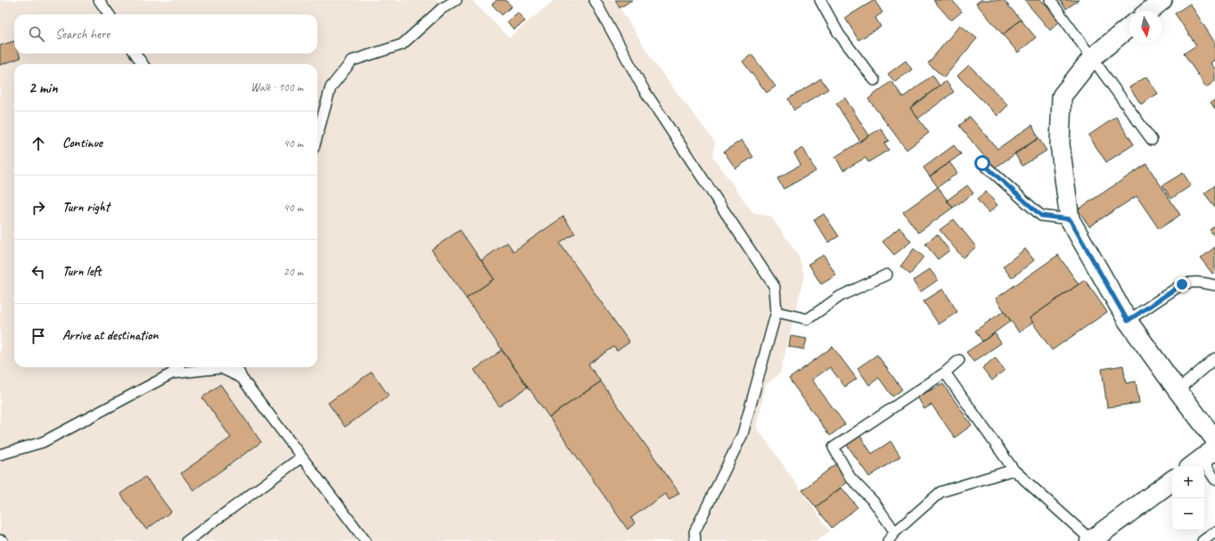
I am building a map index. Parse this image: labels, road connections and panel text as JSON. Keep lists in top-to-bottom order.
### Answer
{
  "north": "bottom",
  "page": {
    "search": "Search here",
    "heading": ["2 min", "Walk · 100 m"],
    "list": [
      ["Continue", "40 m"],
      ["Turn right", "40 m"],
      ["Turn left", "20 m"],
      "Arrive at destination"
    ],
    "map_buttons": ["+", "−"]
  }
}
